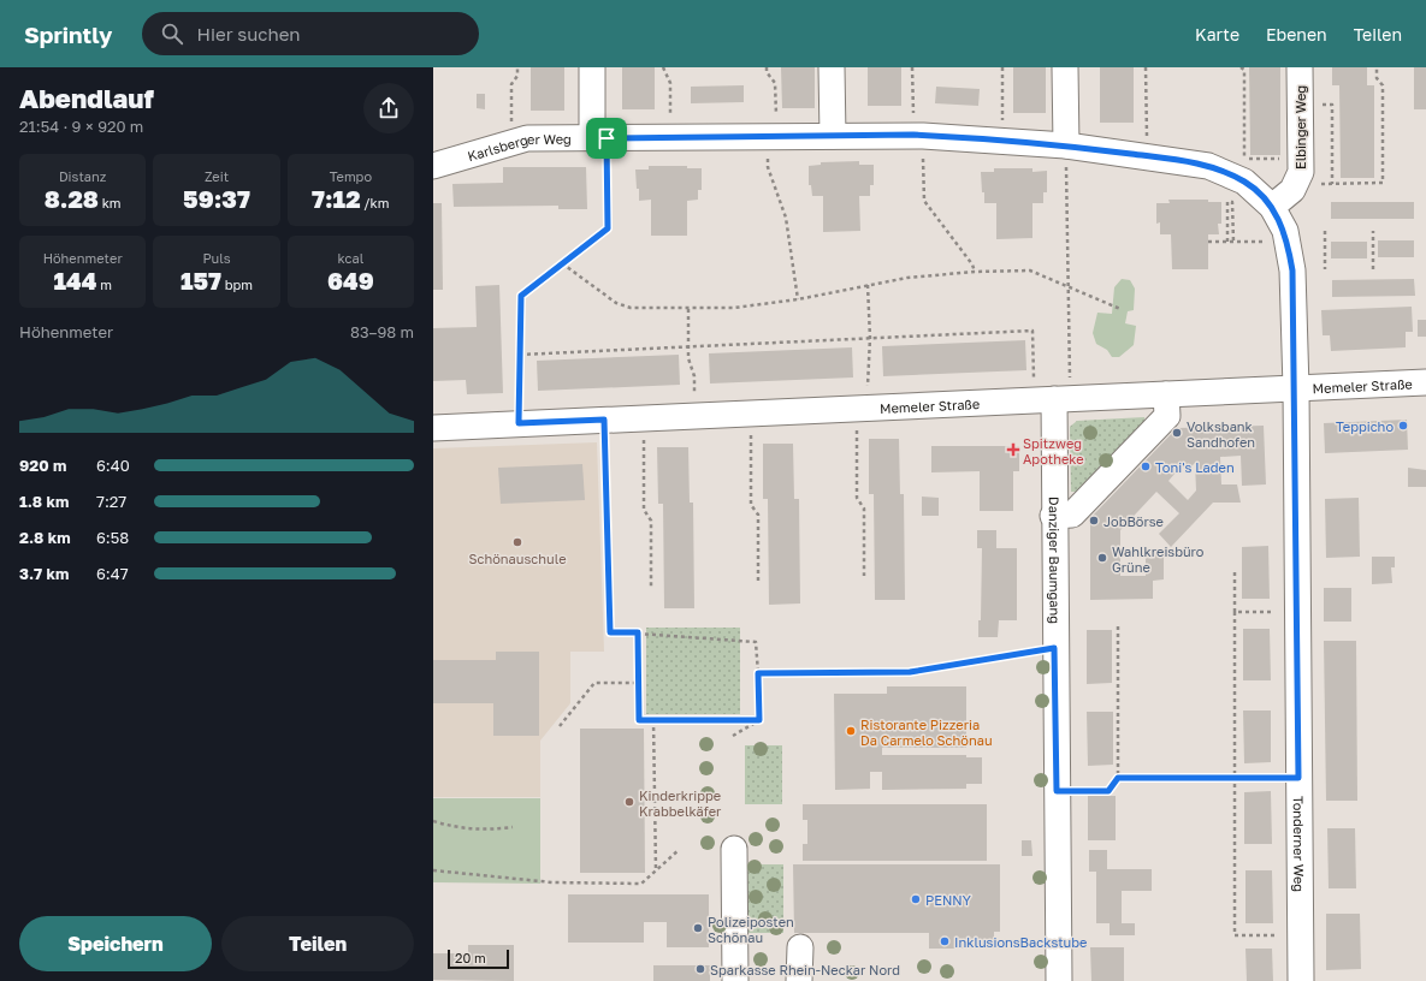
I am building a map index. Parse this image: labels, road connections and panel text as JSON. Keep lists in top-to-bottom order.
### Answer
{
  "streets": {
    "street": [
      "Elbinger Weg",
      "Karlsberger Weg",
      "Memeler Straße",
      "Danziger Baumgang",
      "Tonderner Weg"
    ]
  },
  "crossings": [
    ["Elbinger Weg", "Karlsberger Weg"],
    ["Karlsberger Weg", "Memeler Straße"],
    ["Karlsberger Weg", "Tonderner Weg"],
    ["Memeler Straße", "Danziger Baumgang"],
    ["Memeler Straße", "Tonderner Weg"]
  ],
  "places": {
    "other": [
      "Teppicho",
      "Volksbank Sandhofen",
      "Toni's Laden",
      "JobBörse",
      "Schönauschule",
      "Wahlkreisbüro Grüne",
      "Ristorante Pizzeria Da Carmelo Schönau",
      "Kinderkrippe Krabbelkäfer",
      "PENNY",
      "Polizeiposten Schönau",
      "InklusionsBackstube",
      "Sparkasse Rhein-Neckar Nord"
    ],
    "health": ["Spitzweg Apotheke"]
  },
  "scale_bar": "20 m",
  "page": {
    "header": "Sprintly",
    "search": "Hier suchen",
    "nav": ["Karte", "Ebenen", "Teilen"],
    "heading": ["Abendlauf", "21:54 · 9 × 920 m"],
    "stats": [
      ["Distanz", "8.28 km"],
      ["Zeit", "59:37"],
      ["Tempo", "7:12 /km"],
      ["Höhenmeter", "144 m"],
      ["Puls", "157 bpm"],
      ["kcal", "649"]
    ],
    "chart": ["Höhenmeter", "83–98 m"],
    "list": [
      {
        "name": "920 m",
        "note": "6:40"
      },
      {
        "name": "1.8 km",
        "note": "7:27"
      },
      {
        "name": "2.8 km",
        "note": "6:58"
      },
      {
        "name": "3.7 km",
        "note": "6:47"
      }
    ],
    "buttons": ["Speichern", "Teilen"],
    "scale": "20 m"
  }
}
